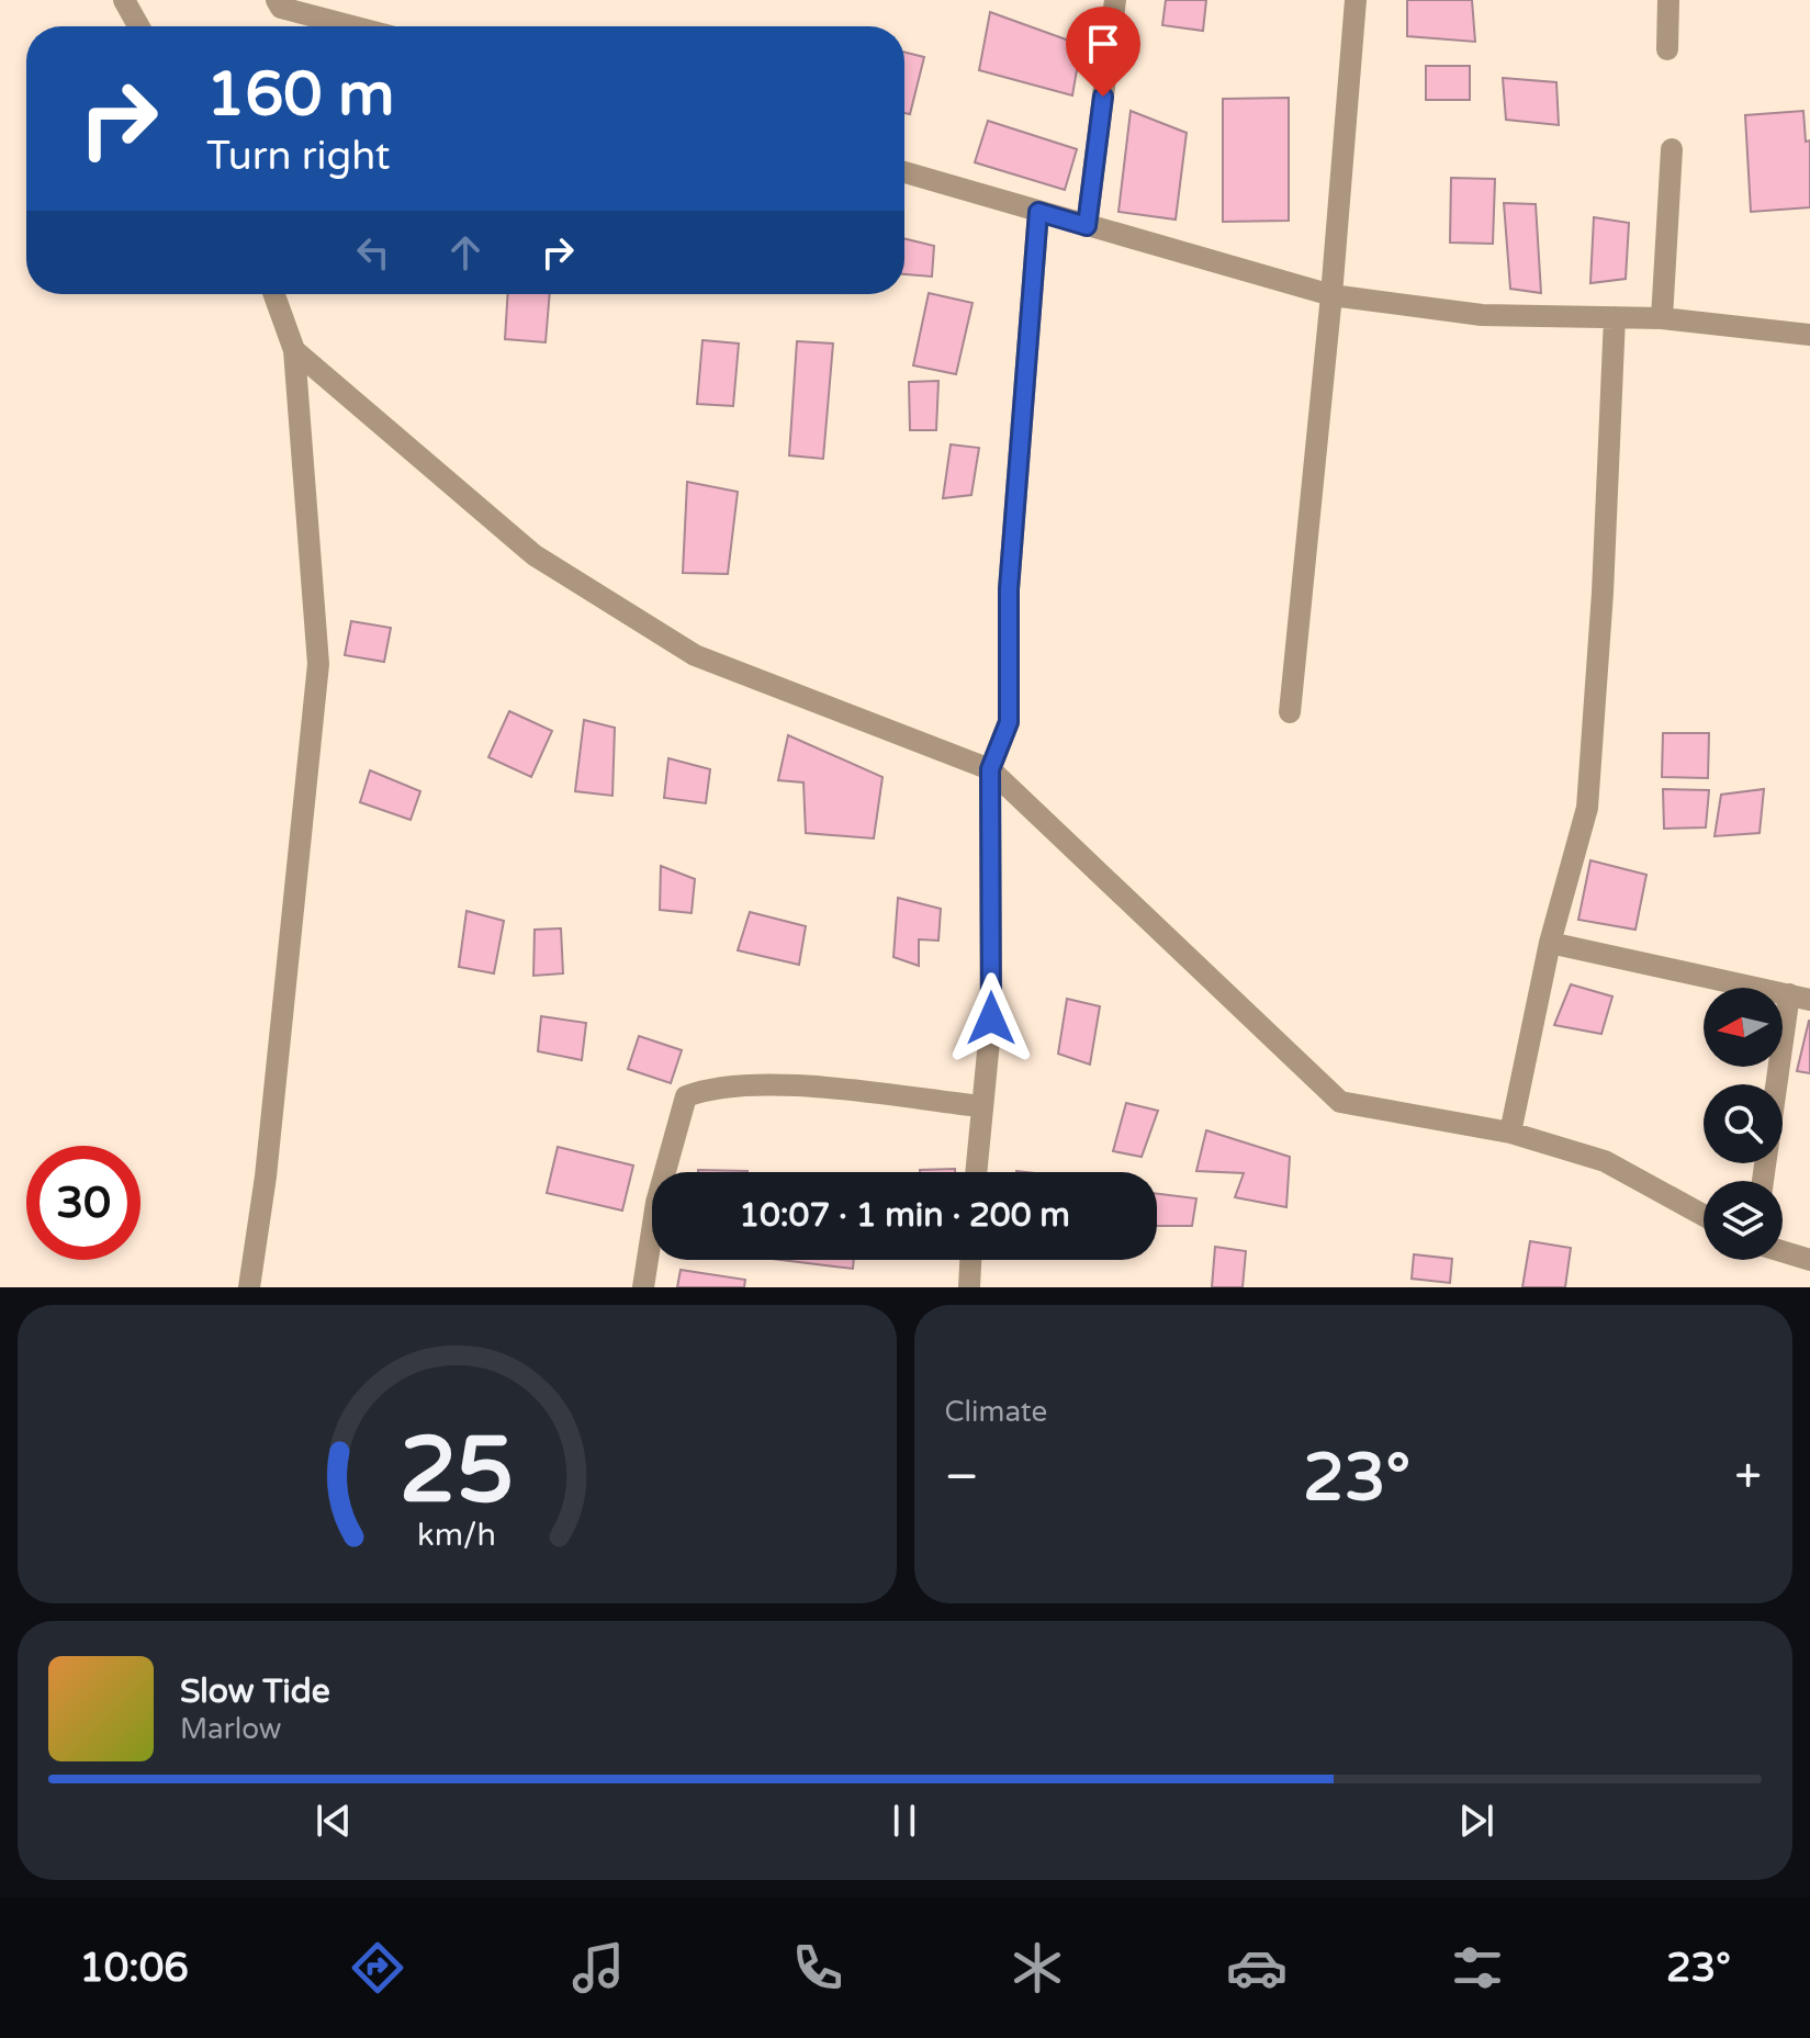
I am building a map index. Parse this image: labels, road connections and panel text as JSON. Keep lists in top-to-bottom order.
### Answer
{
  "north": "left",
  "page": {
    "turn": ["160 m", "Turn right"],
    "limit": "30",
    "trip": "10:07 · 1 min · 200 m",
    "tile": "Climate",
    "heat": ["−", "23°", "+"],
    "song": ["Slow Tide", "Marlow"],
    "tabs": ["10:06", "23°"],
    "gauge": ["25", "km/h"]
  }
}
